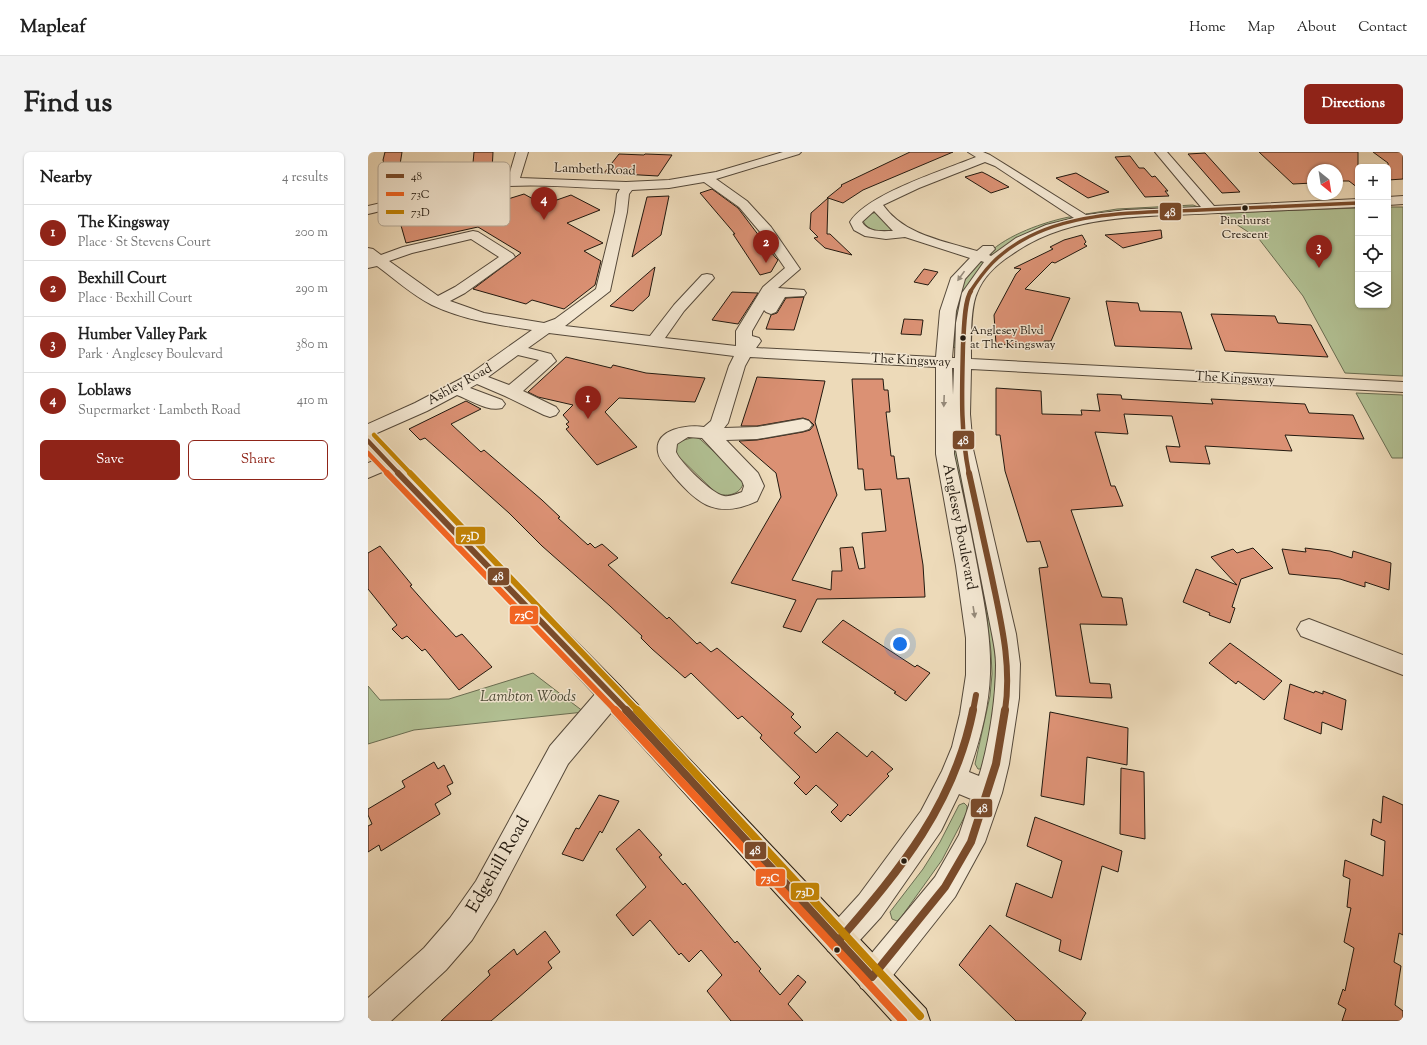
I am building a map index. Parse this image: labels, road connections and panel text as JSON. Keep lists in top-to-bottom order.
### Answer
{
  "streets": {
    "street": [
      "Lambeth Road",
      "The Kingsway",
      "Ashley Road",
      "Anglesey Boulevard",
      "Edgehill Road"
    ]
  },
  "crossings": [
    ["Lambeth Road", "Ashley Road"],
    ["The Kingsway", "Ashley Road"],
    ["The Kingsway", "Anglesey Boulevard"]
  ],
  "parks": ["Lambton Woods"],
  "places": ["Pinehurst Crescent", "Anglesey Blvd at The Kingsway"],
  "lines": ["transit line 48", "transit line 73D", "transit line 73C"],
  "legend": ["48", "73C", "73D"],
  "north": "bottom right",
  "page": {
    "header": "Mapleaf",
    "nav": [
      "Home",
      "Map",
      "About",
      "Contact"
    ],
    "title": "Find us",
    "buttons": [
      "Directions",
      ["Save", "Share"]
    ],
    "heading": ["Nearby", "4 results"],
    "map_buttons": ["+", "−"],
    "pins": [
      "4",
      "2",
      "3",
      "1"
    ],
    "list": [
      {
        "mark": "1",
        "name": "The Kingsway",
        "note": "Place · St Stevens Court",
        "value": "200 m"
      },
      {
        "mark": "2",
        "name": "Bexhill Court",
        "note": "Place · Bexhill Court",
        "value": "290 m"
      },
      {
        "mark": "3",
        "name": "Humber Valley Park",
        "note": "Park · Anglesey Boulevard",
        "value": "380 m"
      },
      {
        "mark": "4",
        "name": "Loblaws",
        "note": "Supermarket · Lambeth Road",
        "value": "410 m"
      }
    ]
  }
}
